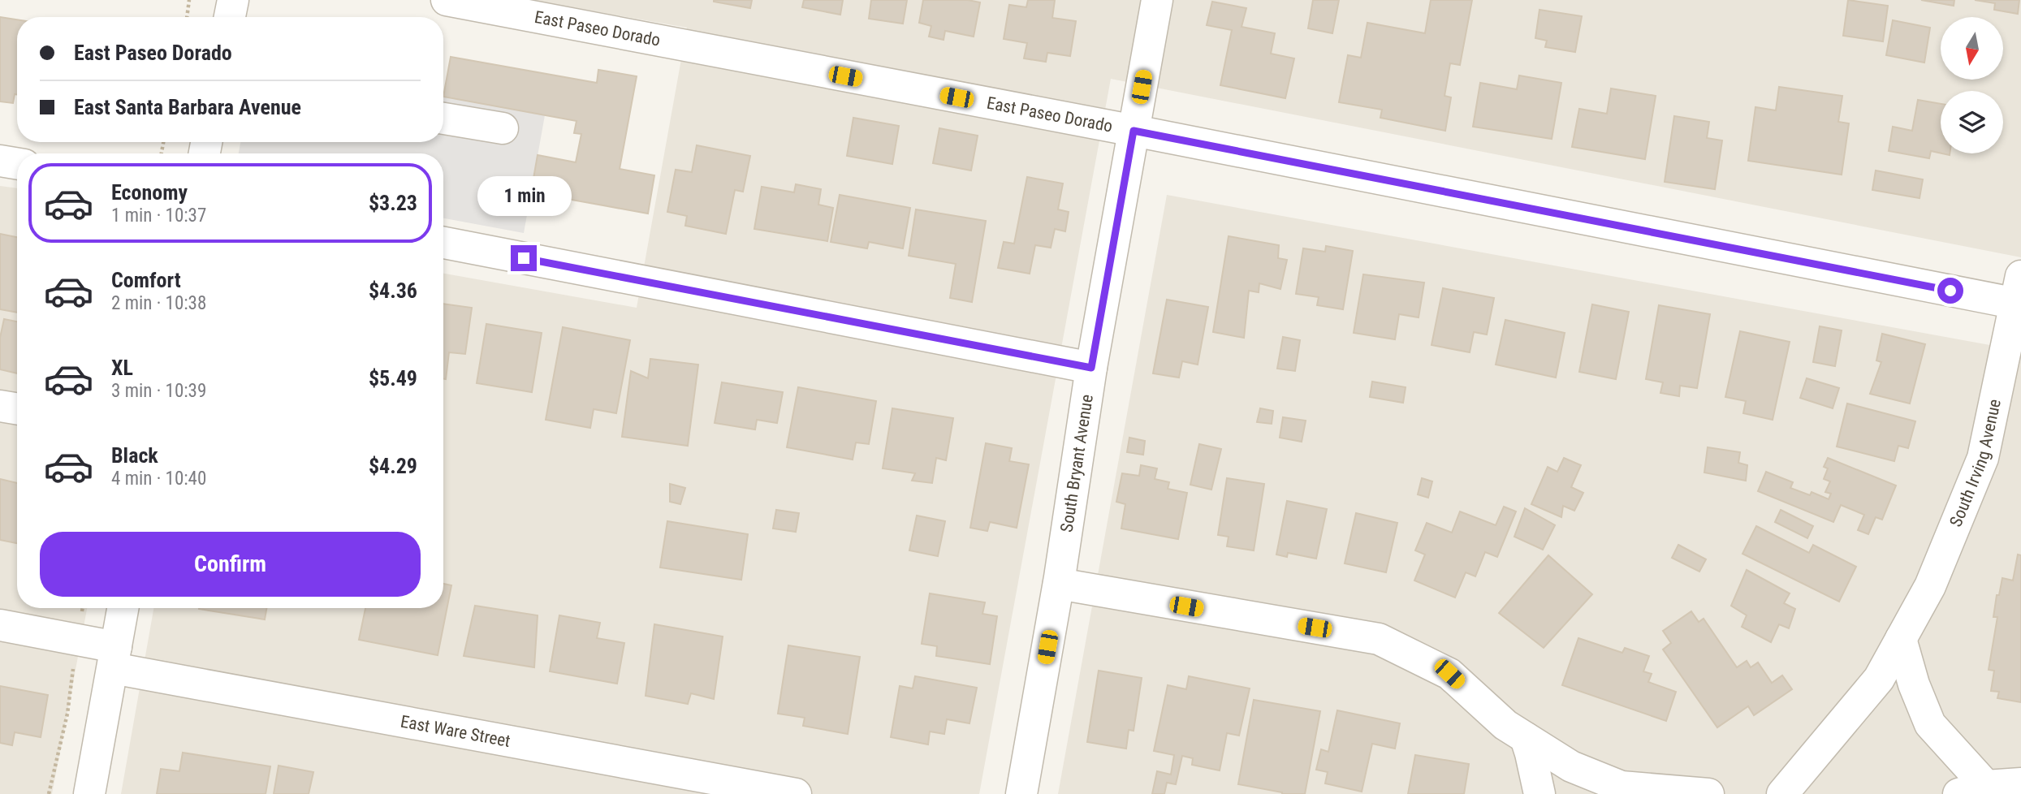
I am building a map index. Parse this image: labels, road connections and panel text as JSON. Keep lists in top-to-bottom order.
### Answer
{
  "streets": {
    "street": [
      "East Paseo Dorado",
      "South Irving Avenue",
      "South Bryant Avenue",
      "East Ware Street"
    ]
  },
  "crossings": [
    ["East Paseo Dorado", "South Irving Avenue"],
    ["East Paseo Dorado", "South Bryant Avenue"]
  ],
  "north": "bottom",
  "page": {
    "banner": ["East Paseo Dorado", "East Santa Barbara Avenue"],
    "list": [
      {
        "name": "Economy",
        "note": "1 min · 10:37",
        "value": "$3.23"
      },
      {
        "name": "Comfort",
        "note": "2 min · 10:38",
        "value": "$4.36"
      },
      {
        "name": "XL",
        "note": "3 min · 10:39",
        "value": "$5.49"
      },
      {
        "name": "Black",
        "note": "4 min · 10:40",
        "value": "$4.29"
      }
    ],
    "bubble": "1 min",
    "buttons": "Confirm"
  }
}
